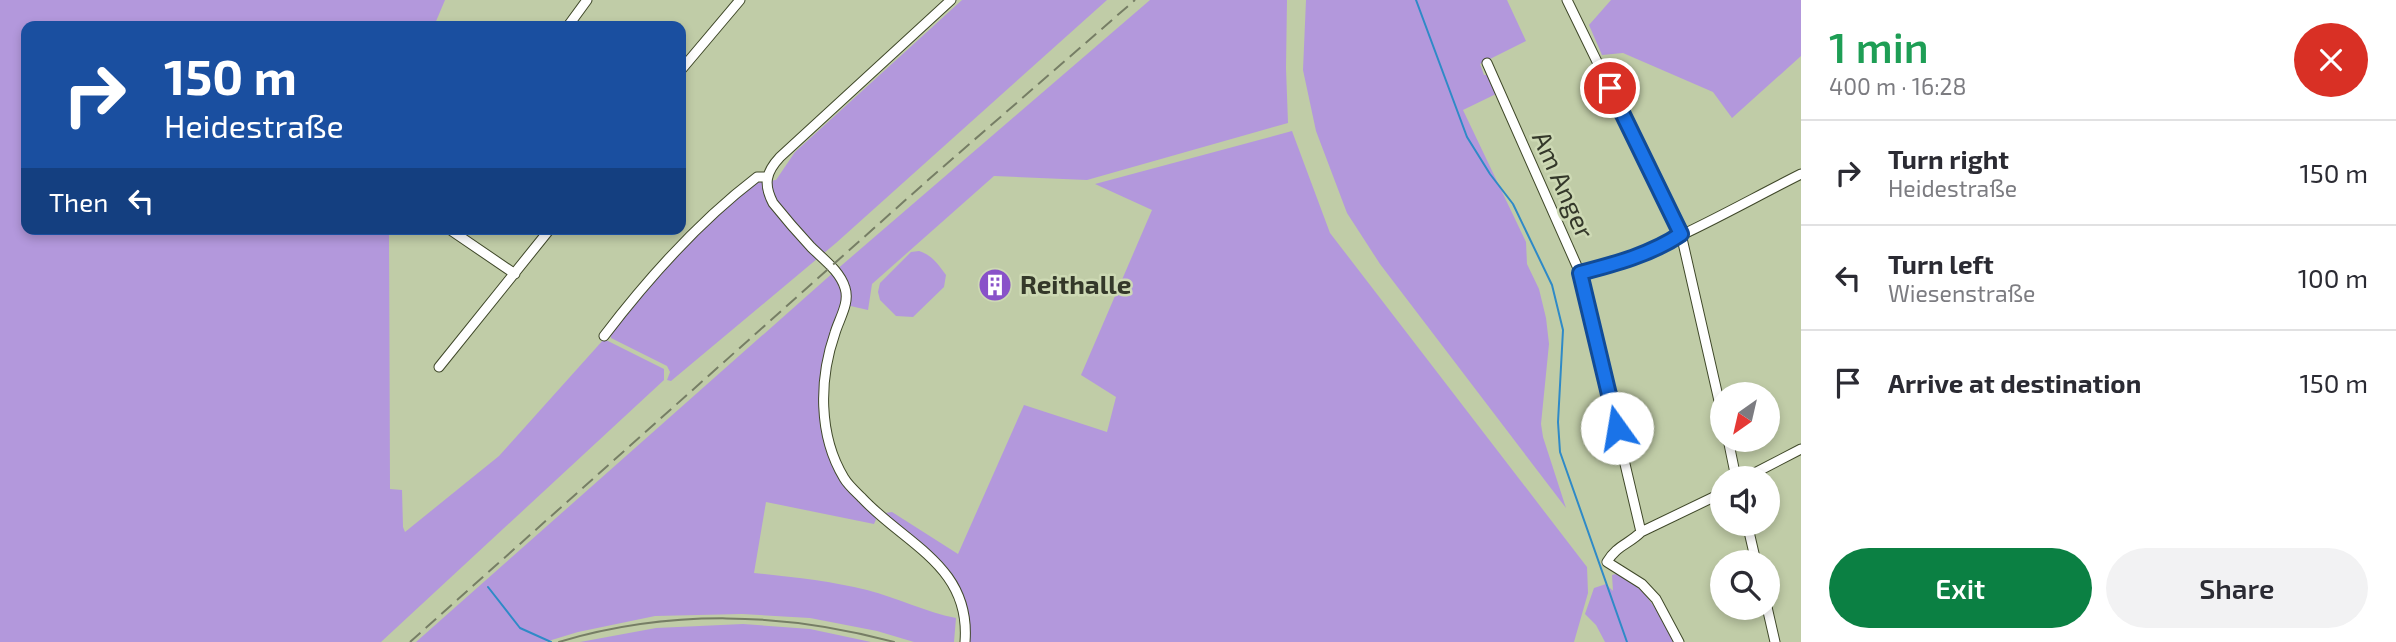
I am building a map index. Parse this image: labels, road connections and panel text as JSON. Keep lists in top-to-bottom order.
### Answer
{
  "streets": {
    "street": ["Am Anger"]
  },
  "places": {
    "building": ["Reithalle"]
  },
  "north": "bottom left",
  "page": {
    "heading": ["1 min", "400 m · 16:28"],
    "turn": ["150 m", "Heidestraße"],
    "list": [
      {
        "name": "Turn right",
        "note": "Heidestraße",
        "value": "150 m"
      },
      {
        "name": "Turn left",
        "note": "Wiesenstraße",
        "value": "100 m"
      },
      {
        "name": "Arrive at destination",
        "value": "150 m"
      }
    ],
    "then": "Then",
    "buttons": ["Exit", "Share"]
  }
}
